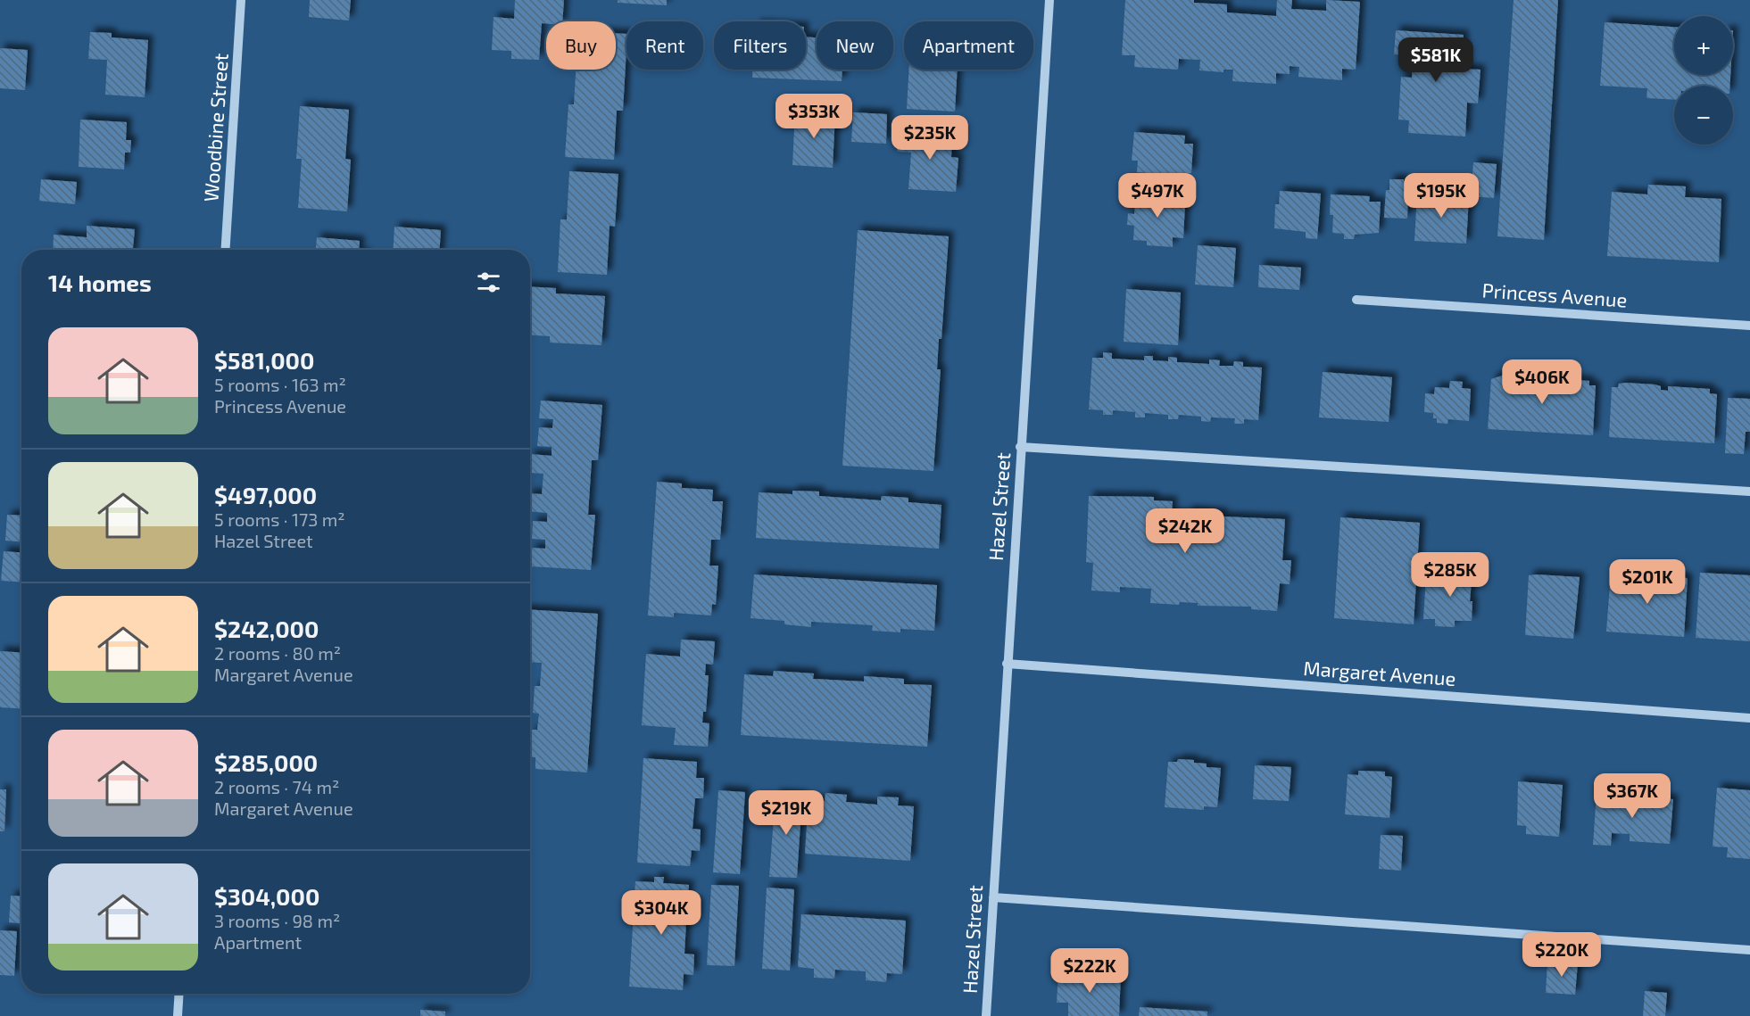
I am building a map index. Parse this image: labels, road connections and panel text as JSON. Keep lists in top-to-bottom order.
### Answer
{
  "streets": {
    "street": [
      "Woodbine Street",
      "Princess Avenue",
      "Hazel Street",
      "Margaret Avenue"
    ]
  },
  "crossings": [
    ["Hazel Street", "Margaret Avenue"]
  ],
  "page": {
    "map_buttons": ["+", "−"],
    "chip": [
      "Buy",
      "Rent",
      "Filters",
      "New",
      "Apartment"
    ],
    "price": [
      "$581K",
      "$353K",
      "$235K",
      "$497K",
      "$195K",
      "$406K",
      "$242K",
      "$285K",
      "$201K",
      "$367K",
      "$219K",
      "$304K",
      "$220K",
      "$222K"
    ],
    "heading": "14 homes",
    "list": [
      {
        "name": "$581,000",
        "note": "5 rooms · 163 m² · Princess Avenue"
      },
      {
        "name": "$497,000",
        "note": "5 rooms · 173 m² · Hazel Street"
      },
      {
        "name": "$242,000",
        "note": "2 rooms · 80 m² · Margaret Avenue"
      },
      {
        "name": "$285,000",
        "note": "2 rooms · 74 m² · Margaret Avenue"
      },
      {
        "name": "$304,000",
        "note": "3 rooms · 98 m² · Apartment"
      }
    ]
  }
}
